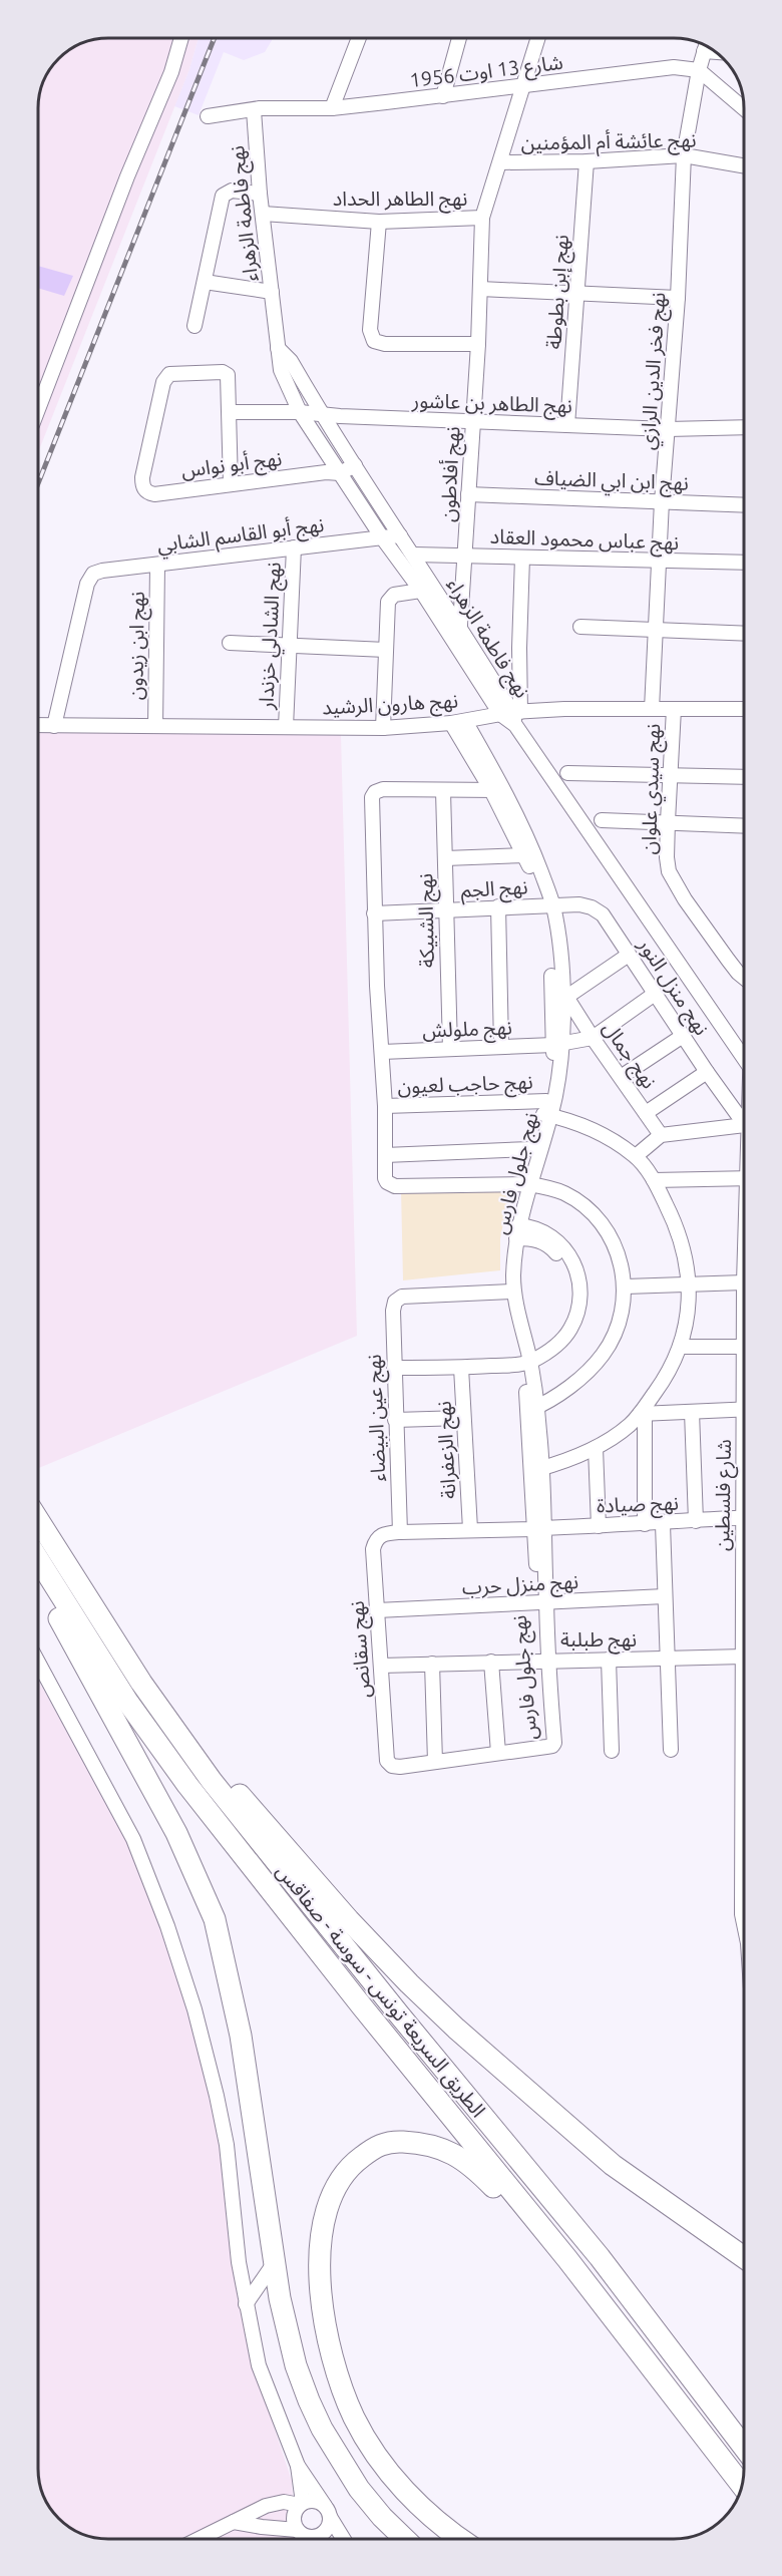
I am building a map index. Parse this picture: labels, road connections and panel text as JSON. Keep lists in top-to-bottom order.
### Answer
{
  "streets": {
    "highway": ["الطريق السريعة تونس - سوسة - صفاقس"],
    "street": [
      "شارع 13 اوت 1956",
      "نهج عائشة أم المؤمنين",
      "نهج الطاهر الحداد",
      "نهج فاطمة الزهراء",
      "نهج إبن بطوطة",
      "نهج فخر الدين الرازي",
      "نهج الطاهر بن عاشور",
      "نهج أبو نواس",
      "نهج أفلاطون",
      "نهج ابن ابي الضياف",
      "نهج أبو القاسم الشابي",
      "نهج عباس محمود العقاد",
      "نهج الشادلي خزندار",
      "نهج ابن زيدون",
      "نهج هارون الرشيد",
      "نهج سيدي علوان",
      "نهج الجم",
      "نهج الشبيكة",
      "نهج منزل النور",
      "نهج ملولش",
      "نهج جمال",
      "نهج حاجب لعيون",
      "نهج جلول فارس",
      "نهج عين البيضاء",
      "نهج الزعفرانة",
      "شارع فلسطين",
      "نهج صيادة",
      "نهج منزل حرب",
      "نهج طبلبة",
      "نهج سقانص"
    ]
  },
  "crossings": [
    ["شارع 13 اوت 1956", "نهج الطاهر الحداد"],
    ["شارع 13 اوت 1956", "نهج فاطمة الزهراء"],
    ["شارع 13 اوت 1956", "نهج فخر الدين الرازي"],
    ["نهج عائشة أم المؤمنين", "نهج الطاهر الحداد"],
    ["نهج عائشة أم المؤمنين", "نهج إبن بطوطة"],
    ["نهج عائشة أم المؤمنين", "نهج فخر الدين الرازي"],
    ["نهج الطاهر الحداد", "نهج فاطمة الزهراء"],
    ["نهج الطاهر الحداد", "نهج أفلاطون"],
    ["نهج فاطمة الزهراء", "نهج الطاهر بن عاشور"],
    ["نهج فاطمة الزهراء", "نهج أبو نواس"],
    ["نهج فاطمة الزهراء", "نهج أفلاطون"],
    ["نهج فاطمة الزهراء", "نهج أبو القاسم الشابي"],
    ["نهج فاطمة الزهراء", "نهج عباس محمود العقاد"],
    ["نهج فاطمة الزهراء", "نهج هارون الرشيد"],
    ["نهج إبن بطوطة", "نهج الطاهر بن عاشور"],
    ["نهج فخر الدين الرازي", "نهج الطاهر بن عاشور"],
    ["نهج فخر الدين الرازي", "نهج ابن ابي الضياف"],
    ["نهج فخر الدين الرازي", "نهج عباس محمود العقاد"],
    ["نهج فخر الدين الرازي", "نهج هارون الرشيد"],
    ["نهج الطاهر بن عاشور", "نهج أبو نواس"],
    ["نهج الطاهر بن عاشور", "نهج أفلاطون"],
    ["نهج أفلاطون", "نهج ابن ابي الضياف"],
    ["نهج أفلاطون", "نهج عباس محمود العقاد"],
    ["نهج أبو القاسم الشابي", "نهج الشادلي خزندار"],
    ["نهج أبو القاسم الشابي", "نهج ابن زيدون"],
    ["نهج أبو القاسم الشابي", "نهج هارون الرشيد"],
    ["نهج الشادلي خزندار", "نهج هارون الرشيد"],
    ["نهج ابن زيدون", "نهج هارون الرشيد"],
    ["نهج هارون الرشيد", "نهج سيدي علوان"],
    ["نهج هارون الرشيد", "نهج جلول فارس"],
    ["نهج الجم", "نهج الشبيكة"],
    ["نهج الجم", "نهج منزل النور"],
    ["نهج الجم", "نهج جلول فارس"],
    ["نهج الشبيكة", "نهج ملولش"],
    ["نهج منزل النور", "نهج جلول فارس"],
    ["نهج ملولش", "نهج جمال"],
    ["نهج ملولش", "نهج جلول فارس"],
    ["نهج جمال", "نهج جلول فارس"],
    ["نهج حاجب لعيون", "نهج جلول فارس"],
    ["نهج جلول فارس", "نهج عين البيضاء"],
    ["نهج جلول فارس", "نهج صيادة"],
    ["نهج جلول فارس", "نهج منزل حرب"],
    ["نهج جلول فارس", "نهج طبلبة"],
    ["نهج عين البيضاء", "نهج صيادة"],
    ["نهج الزعفرانة", "نهج صيادة"],
    ["نهج صيادة", "نهج سقانص"],
    ["نهج منزل حرب", "نهج سقانص"],
    ["نهج طبلبة", "نهج سقانص"]
  ]
}
